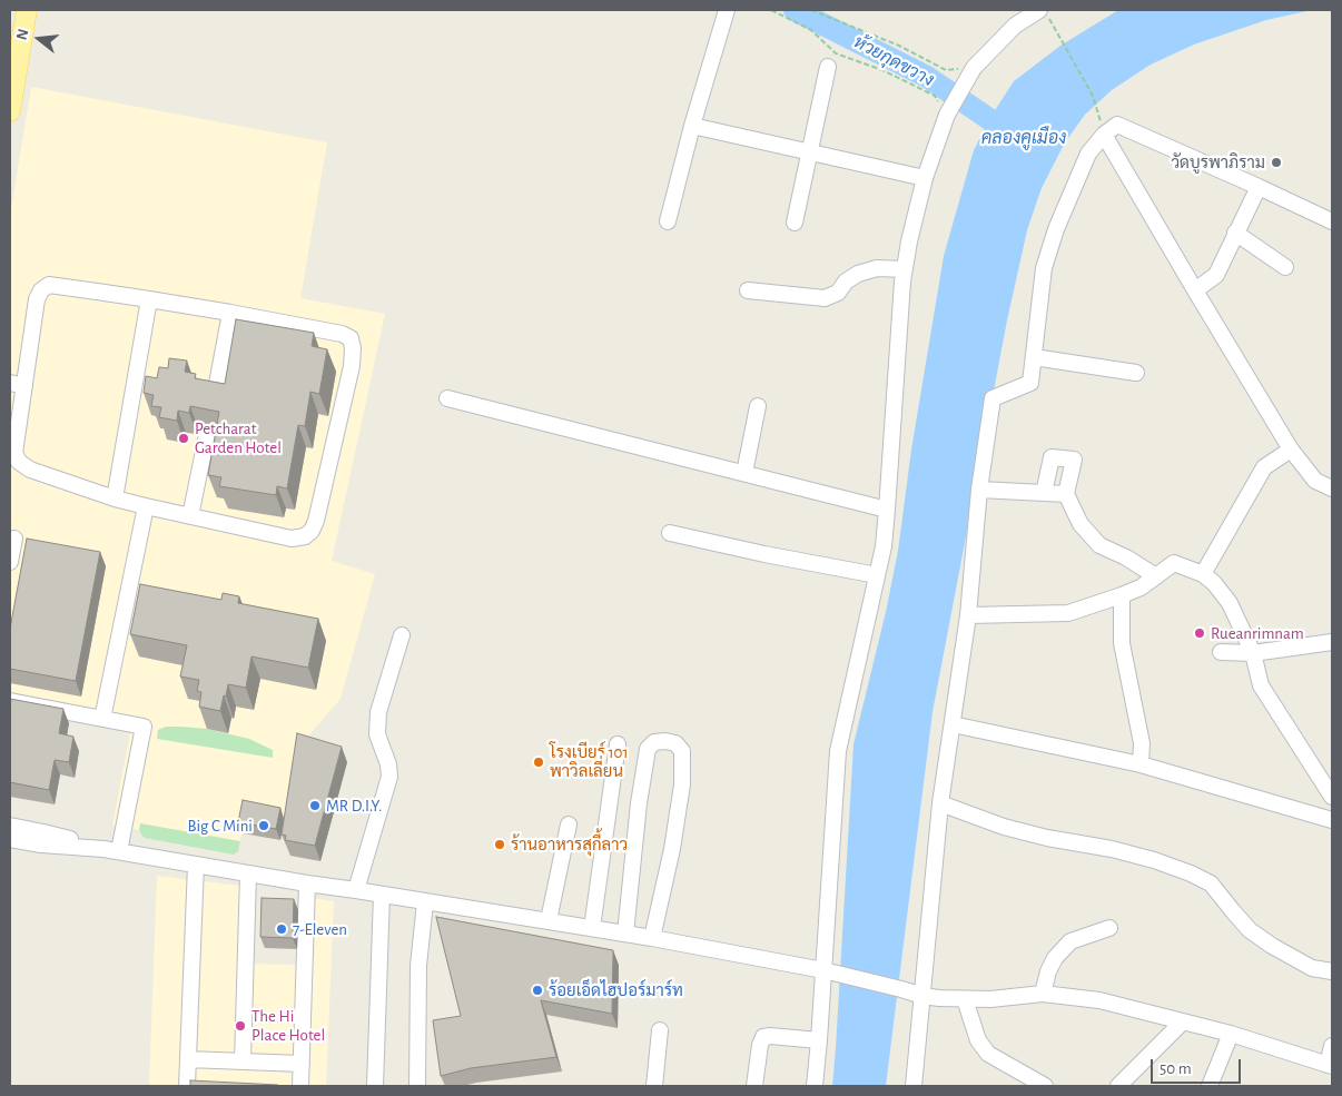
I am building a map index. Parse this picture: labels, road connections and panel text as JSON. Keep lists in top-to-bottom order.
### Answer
{
  "water": ["ห้วยกุดขวาง", "คลองคูเมือง"],
  "places": [
    "วัดบูรพาภิราม",
    "Petcharat Garden Hotel",
    "Rueanrimnam",
    "โรงเบียร์ 101 พาวิลเลี่ยน",
    "MR D.I.Y.",
    "Big C Mini",
    "ร้านอาหารสุกี้ลาว",
    "7-Eleven",
    "ร้อยเอ็ดไฮปอร์มาร์ท",
    "The Hi Place Hotel"
  ],
  "scale_bar": "50 m",
  "north": "left"
}
